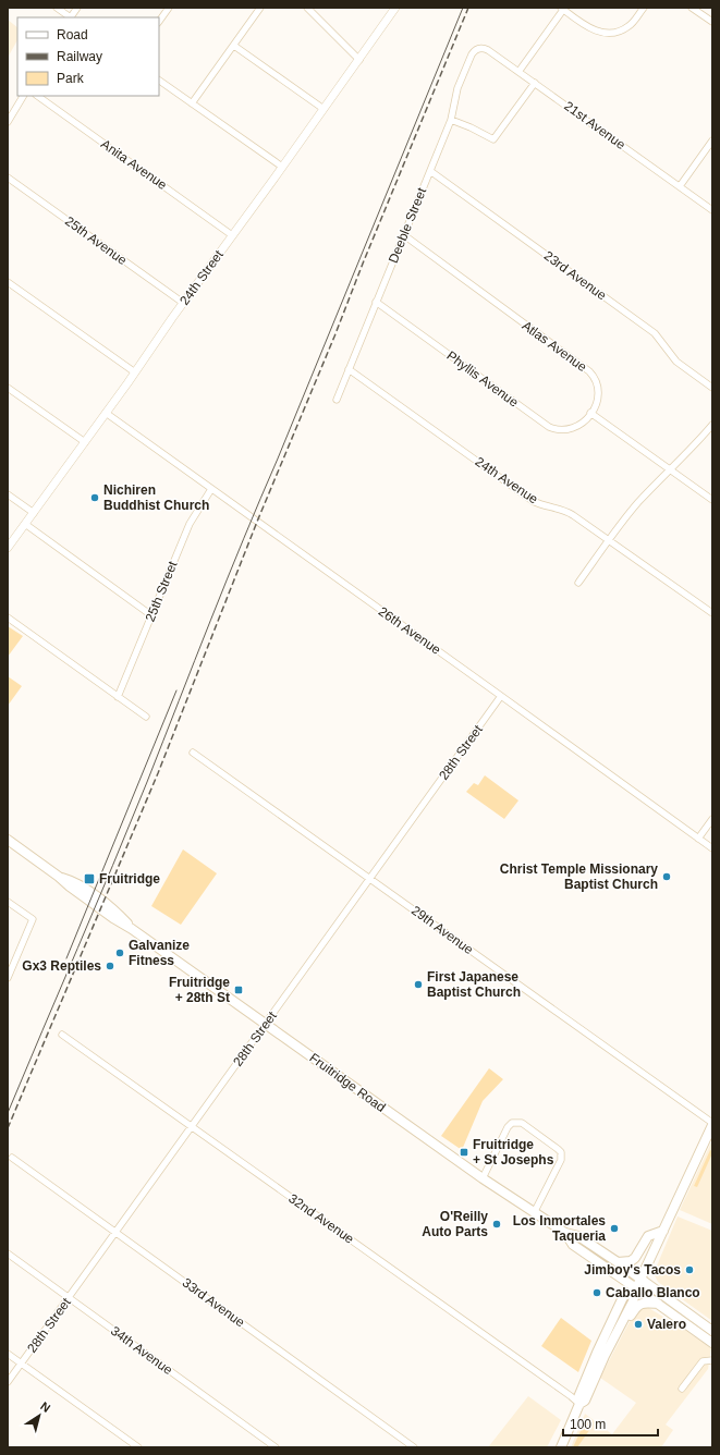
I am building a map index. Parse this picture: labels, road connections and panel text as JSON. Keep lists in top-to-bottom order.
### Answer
{
  "streets": {
    "main road": ["Fruitridge Road"],
    "street": [
      "21st Avenue",
      "Anita Avenue",
      "Deeble Street",
      "25th Avenue",
      "23rd Avenue",
      "24th Street",
      "Atlas Avenue",
      "Phyllis Avenue",
      "24th Avenue",
      "25th Street",
      "26th Avenue",
      "28th Street",
      "29th Avenue",
      "32nd Avenue",
      "33rd Avenue",
      "34th Avenue"
    ]
  },
  "crossings": [
    ["21st Avenue", "Deeble Street"],
    ["Anita Avenue", "24th Street"],
    ["Deeble Street", "23rd Avenue"],
    ["Deeble Street", "Atlas Avenue"],
    ["Deeble Street", "Phyllis Avenue"],
    ["Deeble Street", "24th Avenue"],
    ["25th Avenue", "24th Street"],
    ["24th Street", "26th Avenue"],
    ["Atlas Avenue", "Phyllis Avenue"],
    ["25th Street", "26th Avenue"],
    ["26th Avenue", "28th Street"],
    ["28th Street", "29th Avenue"],
    ["28th Street", "Fruitridge Road"],
    ["28th Street", "32nd Avenue"],
    ["28th Street", "33rd Avenue"],
    ["28th Street", "34th Avenue"]
  ],
  "places": {
    "other": [
      "Nichiren Buddhist Church",
      "Christ Temple Missionary Baptist Church",
      "Galvanize Fitness",
      "Gx3 Reptiles",
      "First Japanese Baptist Church",
      "O'Reilly Auto Parts",
      "Los Inmortales Taqueria",
      "Jimboy's Tacos",
      "Caballo Blanco",
      "Valero"
    ],
    "transit": ["Fruitridge", "Fruitridge + 28th St", "Fruitridge + St Josephs"]
  },
  "legend": ["Road", "Railway", "Park"],
  "scale_bar": "100 m",
  "north": "top right"
}
